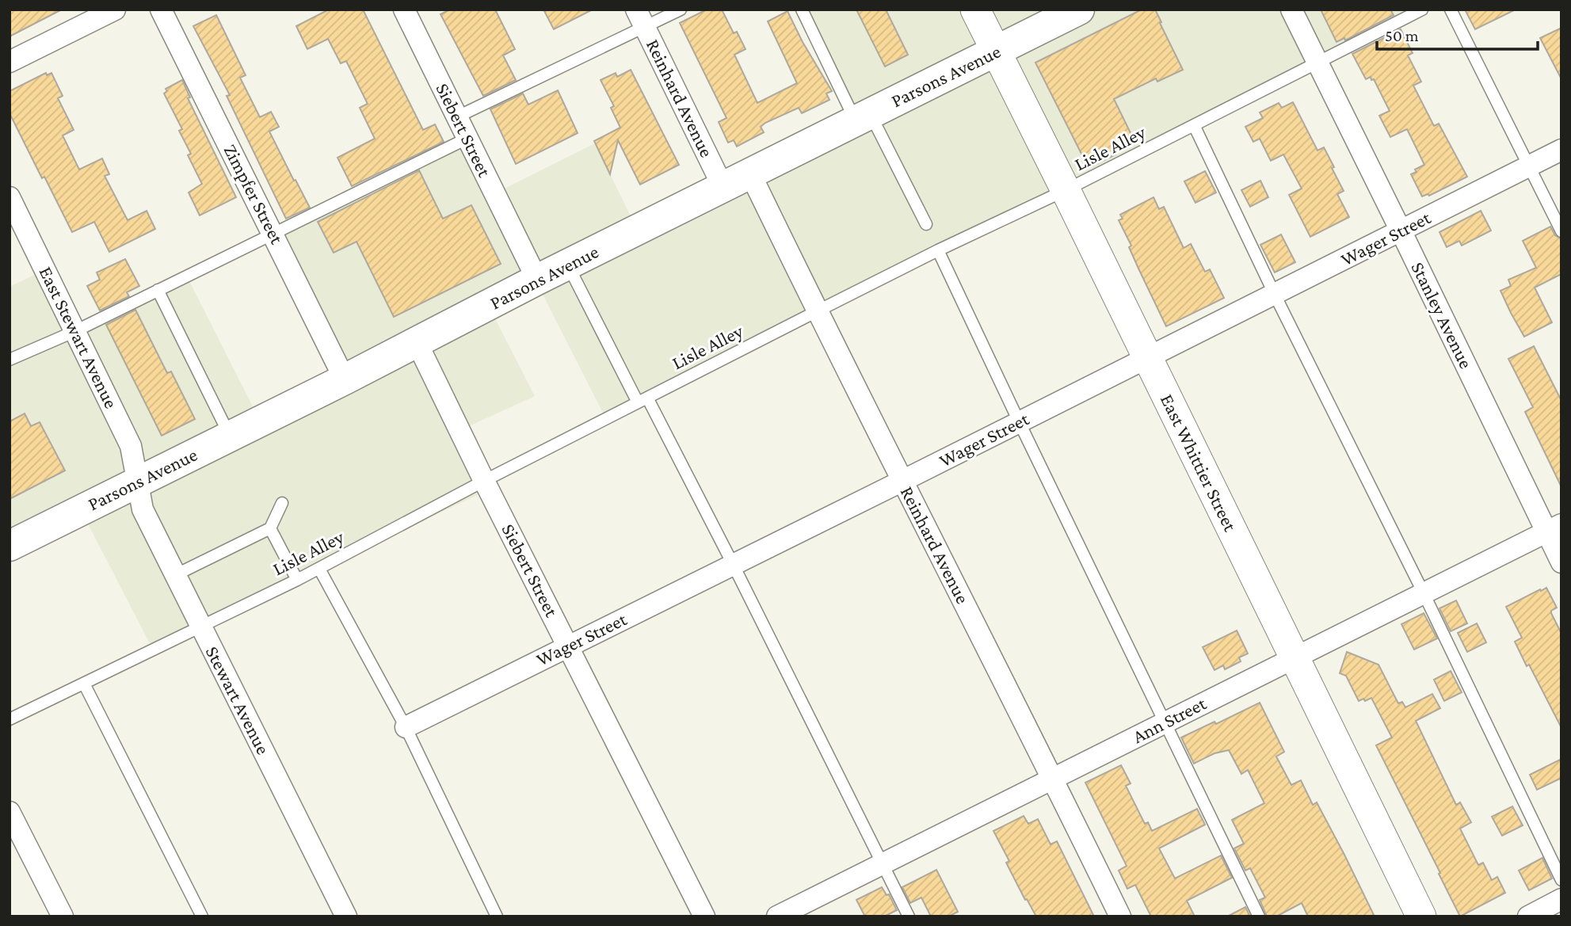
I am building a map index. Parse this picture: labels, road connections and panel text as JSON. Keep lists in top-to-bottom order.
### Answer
{
  "streets": {
    "main road": ["Parsons Avenue"],
    "street": [
      "Reinhard Avenue",
      "Siebert Street",
      "Zimpfer Street",
      "Wager Street",
      "Stanley Avenue",
      "East Stewart Avenue",
      "East Whittier Street",
      "Stewart Avenue",
      "Ann Street"
    ],
    "lane": ["Lisle Alley"]
  },
  "crossings": [
    ["Parsons Avenue", "Reinhard Avenue"],
    ["Parsons Avenue", "Siebert Street"],
    ["Parsons Avenue", "Zimpfer Street"],
    ["Parsons Avenue", "East Stewart Avenue"],
    ["Parsons Avenue", "East Whittier Street"],
    ["Parsons Avenue", "Stewart Avenue"],
    ["Reinhard Avenue", "Lisle Alley"],
    ["Reinhard Avenue", "Wager Street"],
    ["Reinhard Avenue", "Ann Street"],
    ["Siebert Street", "Lisle Alley"],
    ["Siebert Street", "Wager Street"],
    ["Lisle Alley", "Stanley Avenue"],
    ["Lisle Alley", "East Whittier Street"],
    ["Lisle Alley", "Stewart Avenue"],
    ["Wager Street", "Stanley Avenue"],
    ["Wager Street", "East Whittier Street"],
    ["Stanley Avenue", "Ann Street"],
    ["East Stewart Avenue", "Stewart Avenue"],
    ["East Whittier Street", "Ann Street"]
  ],
  "scale_bar": "50 m"
}
